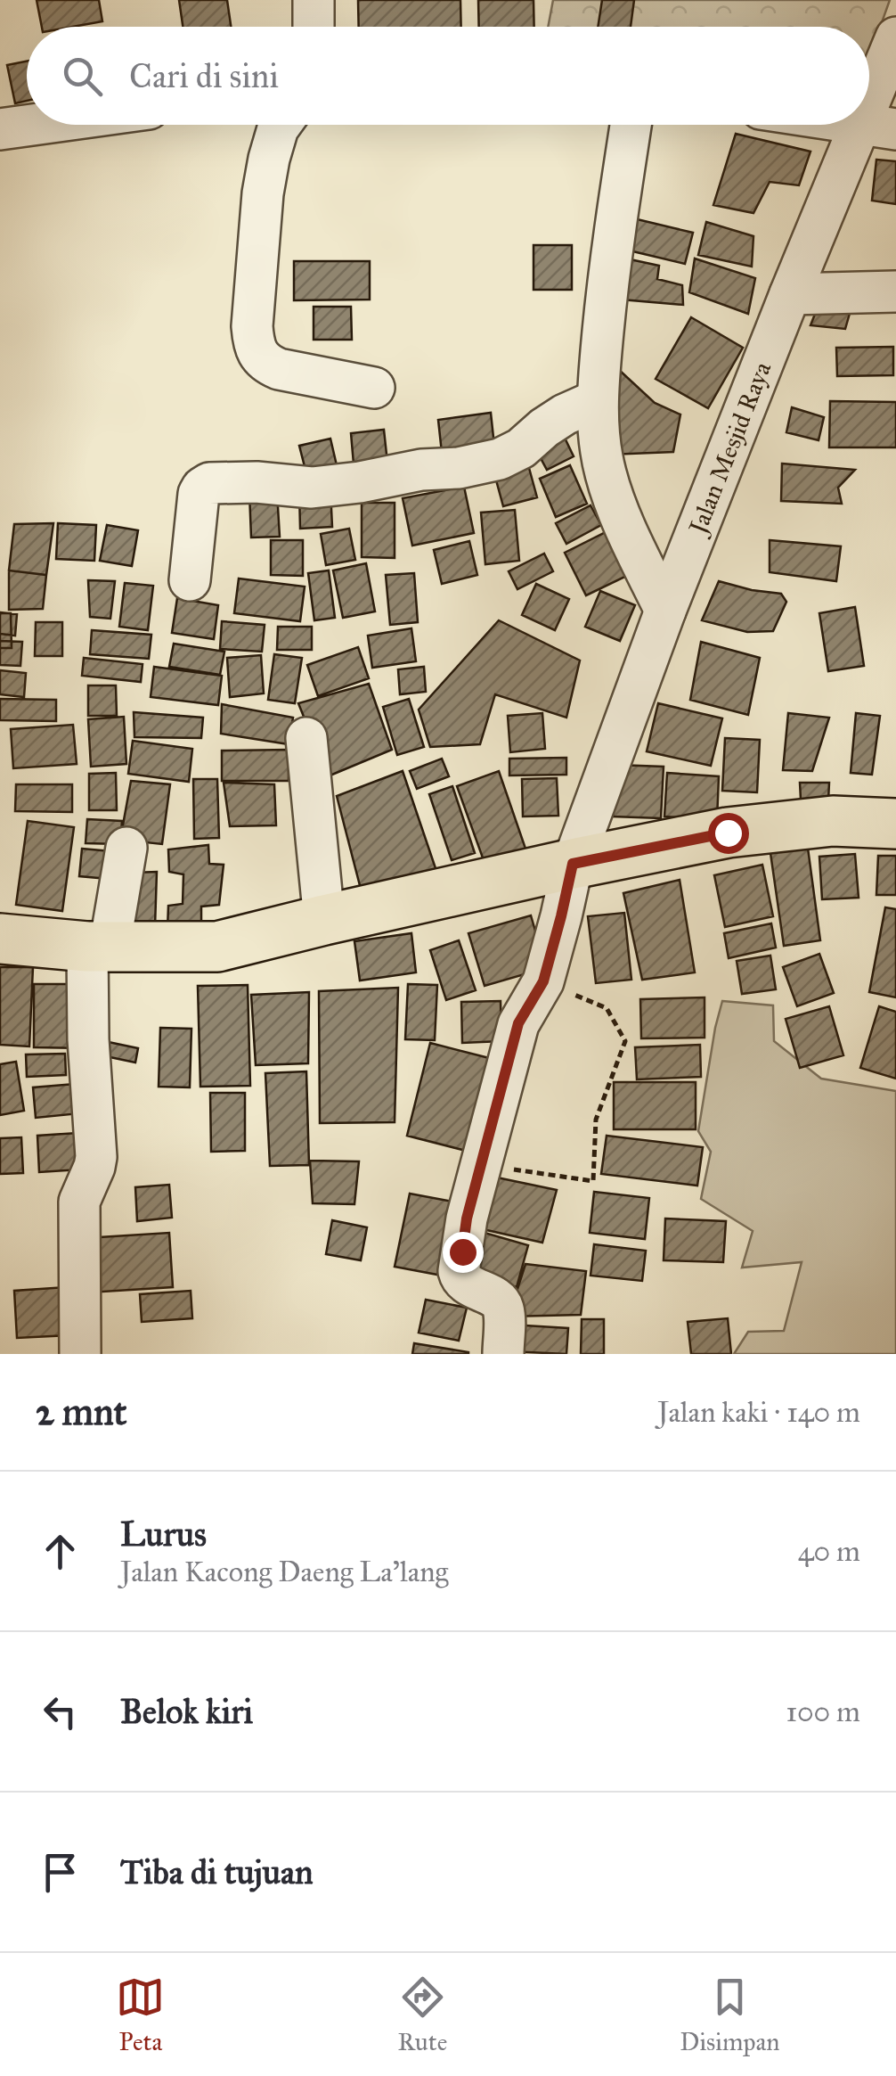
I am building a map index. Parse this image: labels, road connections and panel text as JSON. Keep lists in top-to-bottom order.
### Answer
{
  "streets": {
    "street": ["Jalan Mesjid Raya"]
  },
  "page": {
    "search": "Cari di sini",
    "heading": ["2 mnt", "Jalan kaki · 140 m"],
    "list": [
      ["Lurus", "Jalan Kacong Daeng La'lang", "40 m"],
      ["Belok kiri", "100 m"],
      "Tiba di tujuan"
    ],
    "nav": ["Peta", "Rute", "Disimpan"]
  }
}
